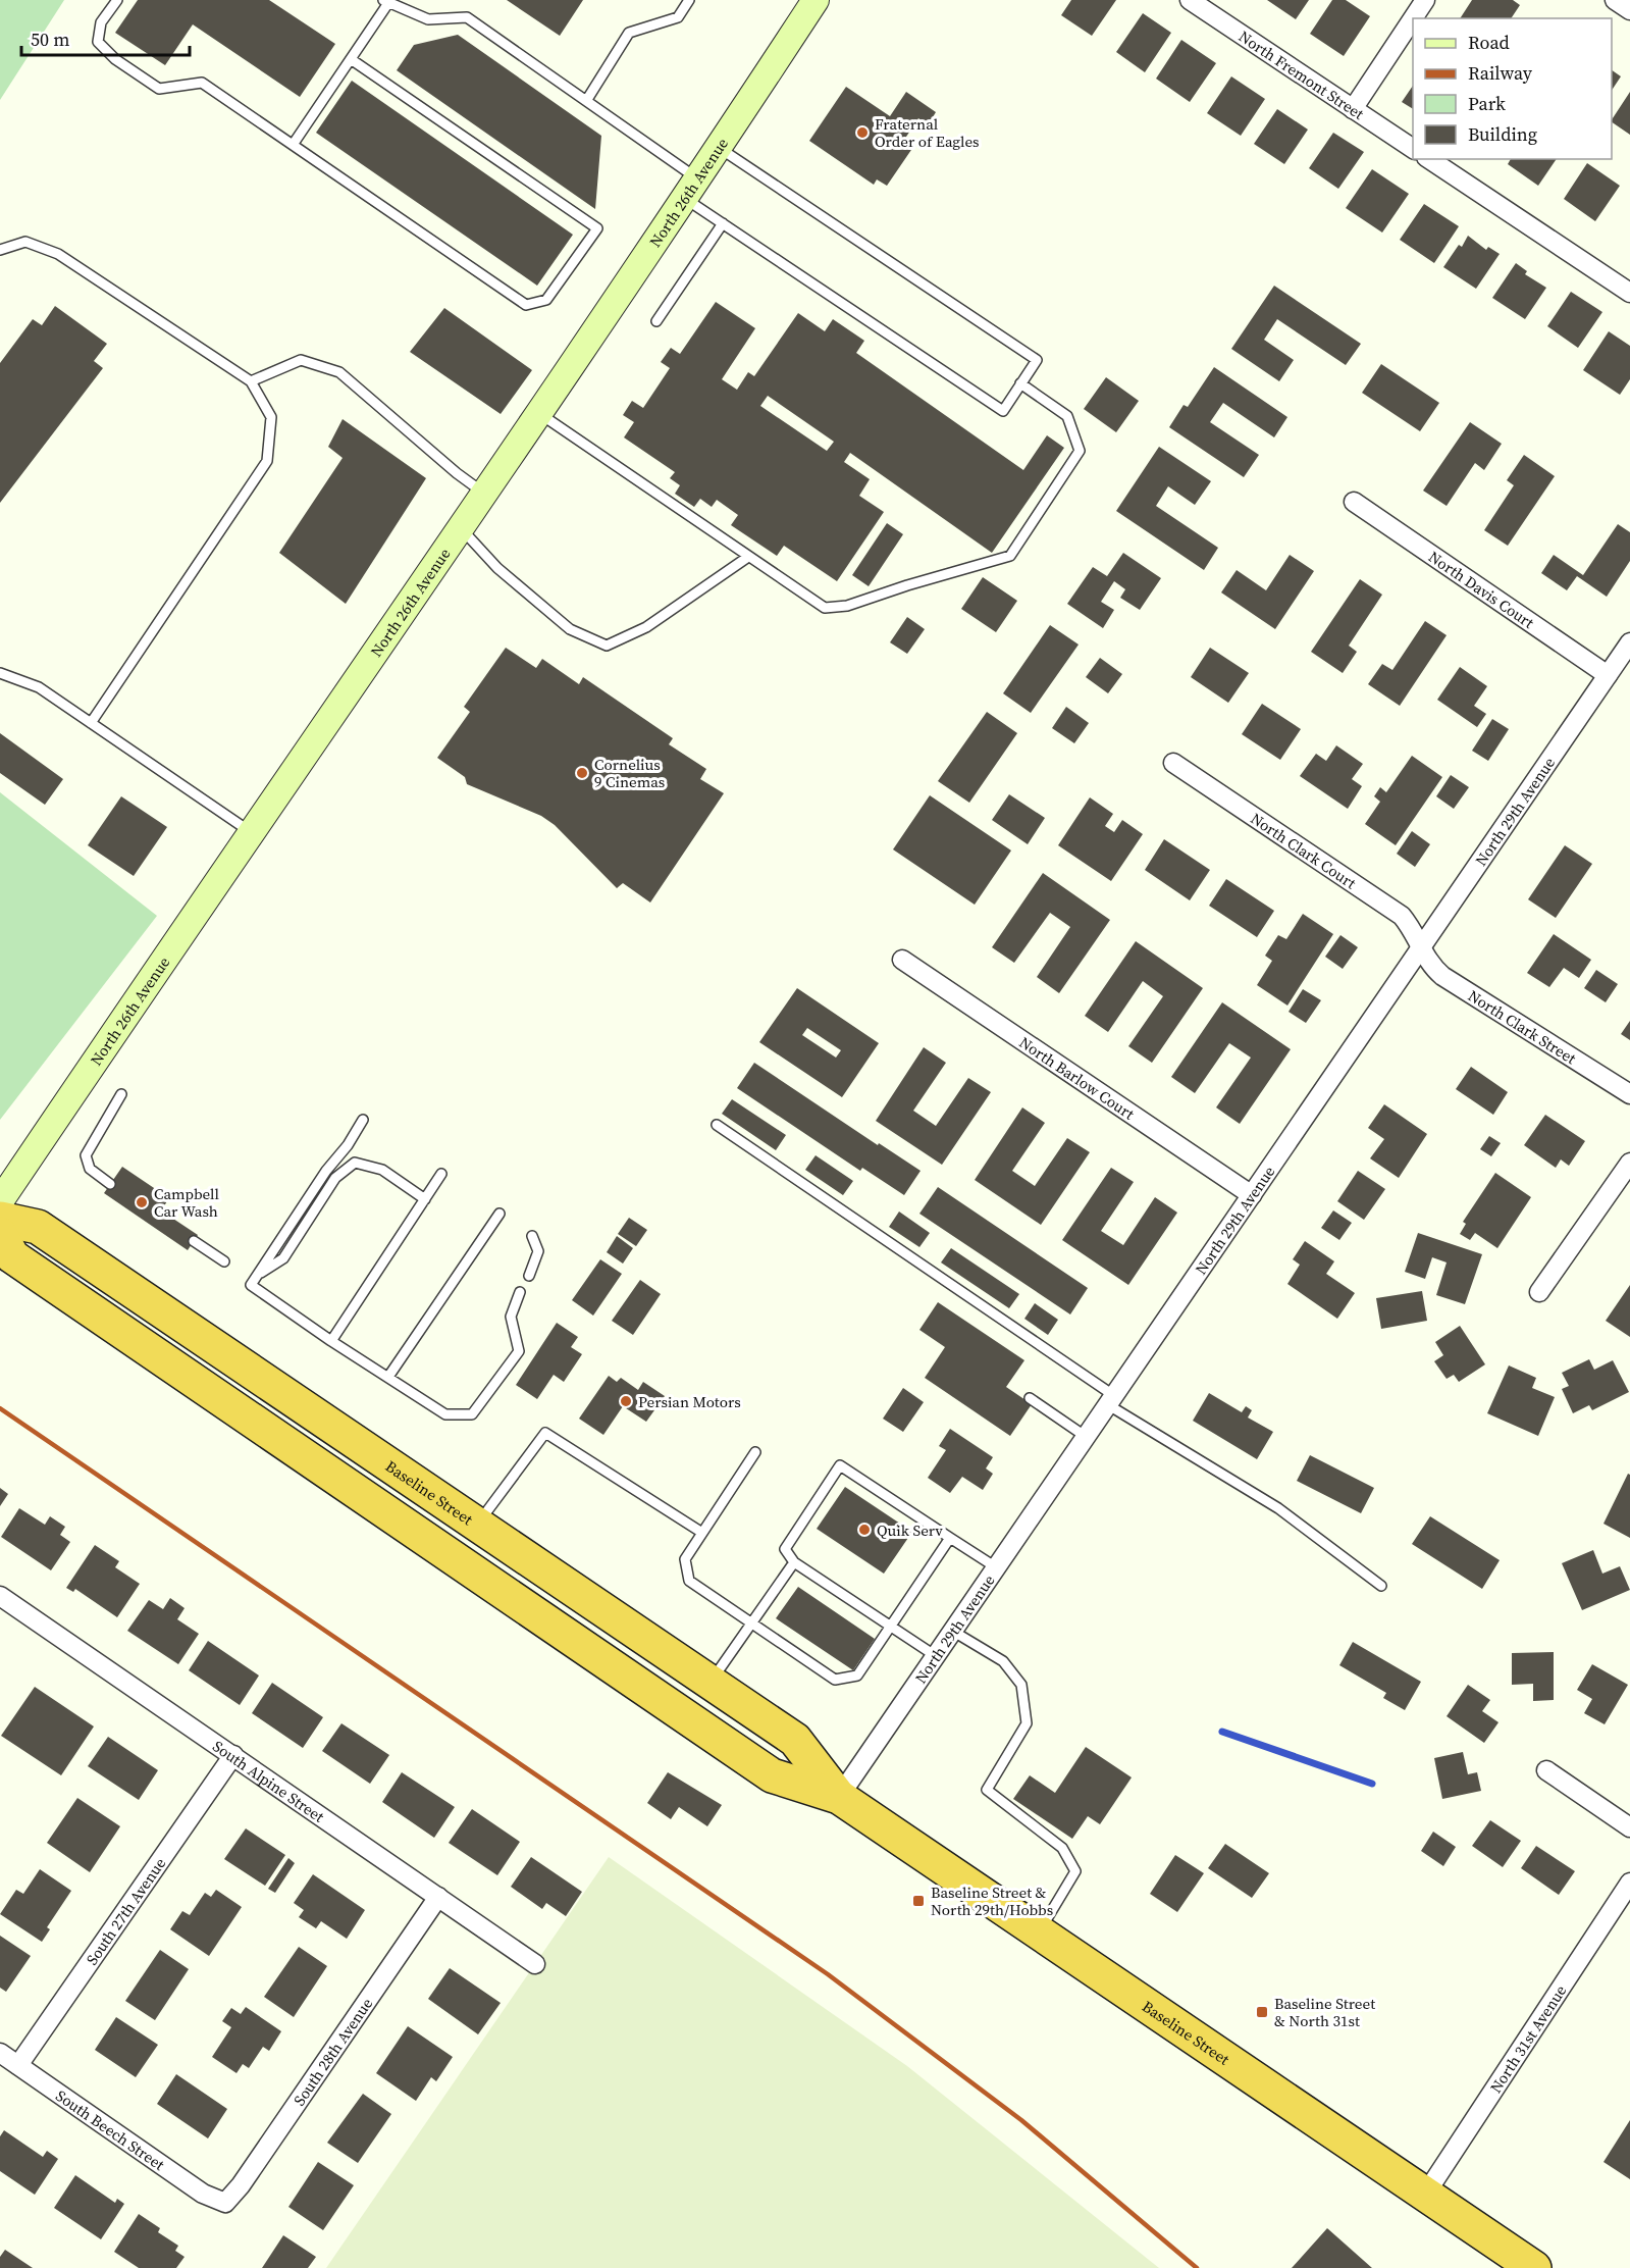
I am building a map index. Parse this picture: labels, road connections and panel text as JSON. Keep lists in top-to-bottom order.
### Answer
{
  "streets": {
    "highway": ["Baseline Street"],
    "street": [
      "North Fremont Street",
      "North 26th Avenue",
      "North Davis Court",
      "North 29th Avenue",
      "North Clark Court",
      "North Clark Street",
      "North Barlow Court",
      "South Alpine Street",
      "South 27th Avenue",
      "North 31st Avenue",
      "South 28th Avenue",
      "South Beech Street"
    ]
  },
  "crossings": [
    ["North Davis Court", "North 29th Avenue"],
    ["North 29th Avenue", "North Clark Court"],
    ["North 29th Avenue", "North Clark Street"],
    ["North 29th Avenue", "North Barlow Court"],
    ["North 29th Avenue", "Baseline Street"],
    ["North Clark Court", "North Clark Street"],
    ["Baseline Street", "North 31st Avenue"],
    ["South Alpine Street", "South 27th Avenue"],
    ["South Alpine Street", "South 28th Avenue"],
    ["South 27th Avenue", "South Beech Street"],
    ["South 28th Avenue", "South Beech Street"]
  ],
  "places": {
    "other": [
      "Fraternal Order of Eagles",
      "Cornelius 9 Cinemas",
      "Campbell Car Wash",
      "Persian Motors",
      "Quik Serv"
    ],
    "transit": ["Baseline Street & North 29th/Hobbs", "Baseline Street & North 31st"]
  },
  "legend": [
    "Road",
    "Railway",
    "Park",
    "Building"
  ],
  "scale_bar": "50 m"
}
